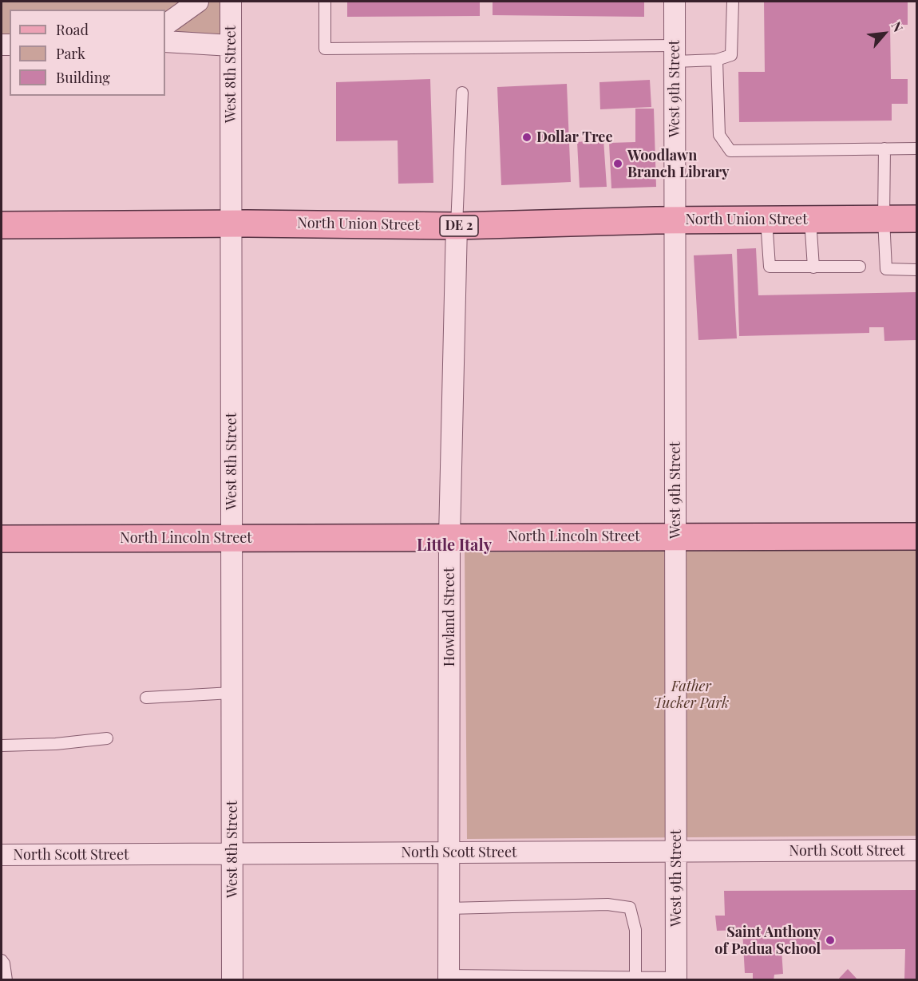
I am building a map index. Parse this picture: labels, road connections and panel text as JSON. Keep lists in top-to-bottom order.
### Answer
{
  "streets": {
    "main road": ["North Union Street", "DE 2", "North Lincoln Street"],
    "street": [
      "West 8th Street",
      "West 9th Street",
      "Howland Street",
      "North Scott Street"
    ]
  },
  "crossings": [
    ["West 8th Street", "North Union Street"],
    ["West 8th Street", "North Lincoln Street"],
    ["West 8th Street", "North Scott Street"],
    ["West 9th Street", "North Union Street"],
    ["West 9th Street", "North Lincoln Street"],
    ["West 9th Street", "North Scott Street"],
    ["North Union Street", "Howland Street"],
    ["North Lincoln Street", "Howland Street"],
    ["Howland Street", "North Scott Street"]
  ],
  "districts": ["Little Italy"],
  "parks": ["Father Tucker Park"],
  "places": ["Dollar Tree", "Woodlawn Branch Library", "Saint Anthony of Padua School"],
  "legend": ["Road", "Park", "Building"],
  "north": "top right"
}
